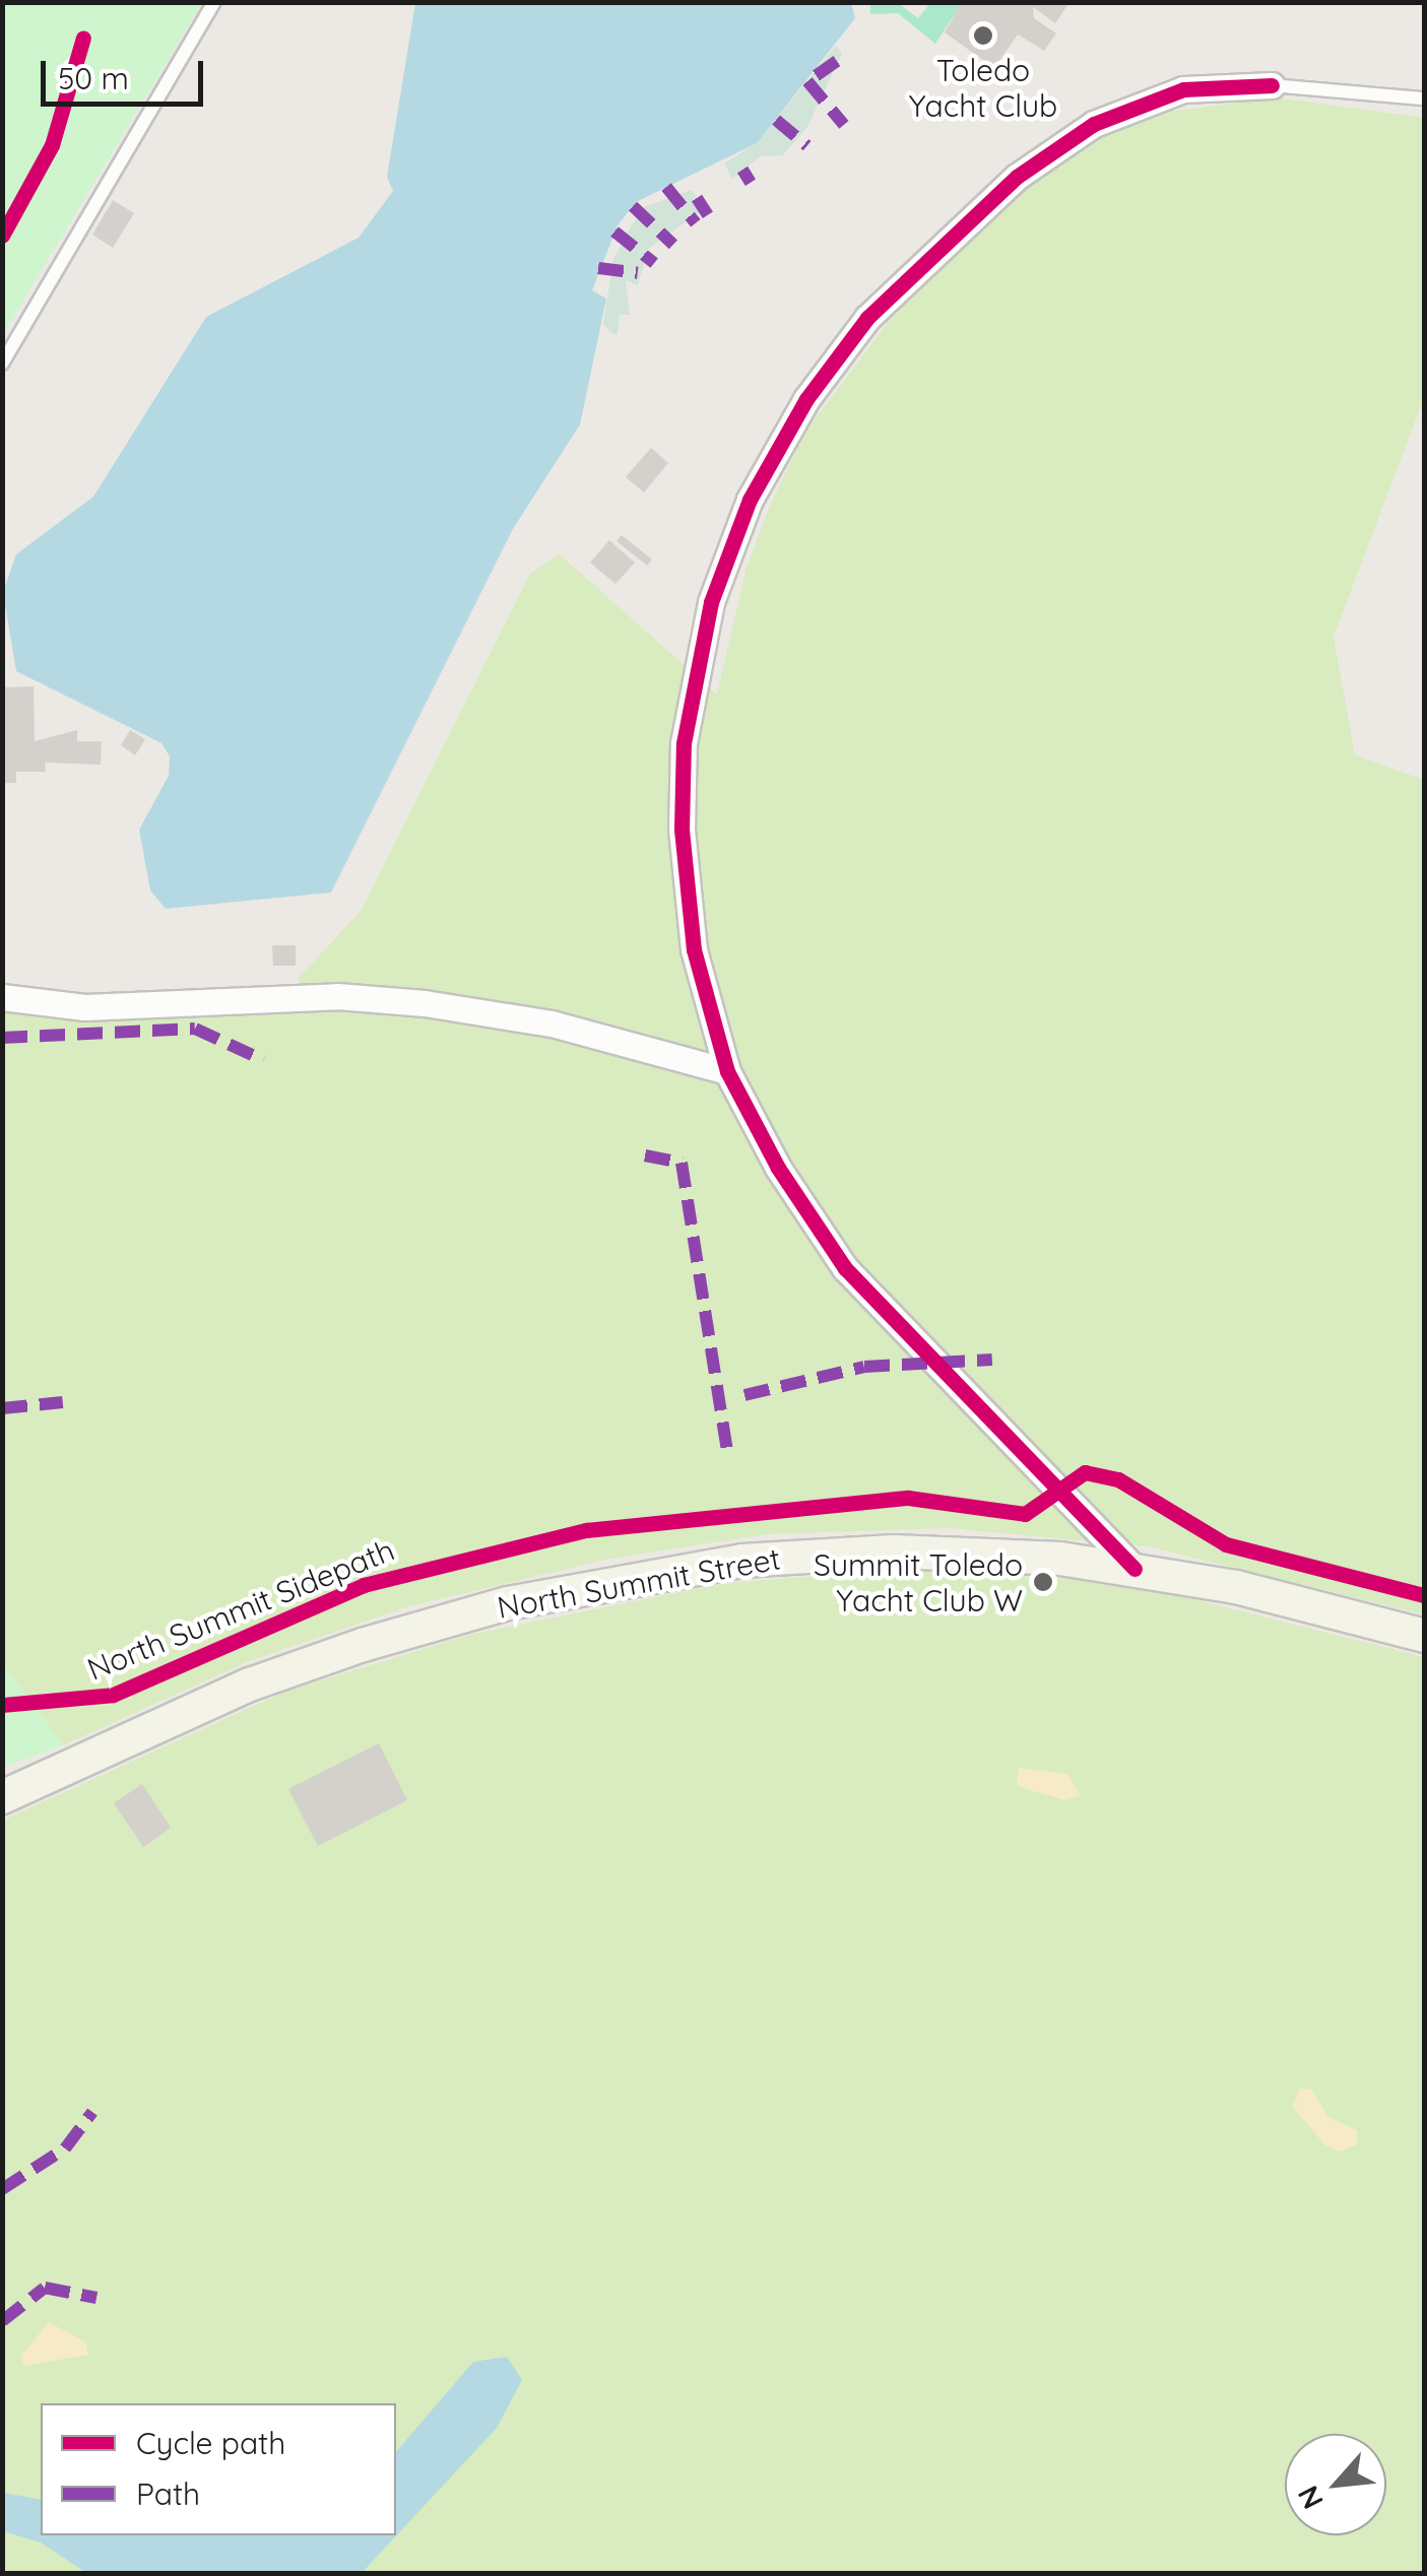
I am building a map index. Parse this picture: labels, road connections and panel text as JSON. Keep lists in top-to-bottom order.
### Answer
{
  "streets": {
    "main road": ["North Summit Street"],
    "cycle path": ["North Summit Sidepath"]
  },
  "places": ["Toledo Yacht Club", "Summit Toledo Yacht Club W"],
  "legend": ["Cycle path", "Path"],
  "scale_bar": "50 m",
  "north": "bottom left"
}
